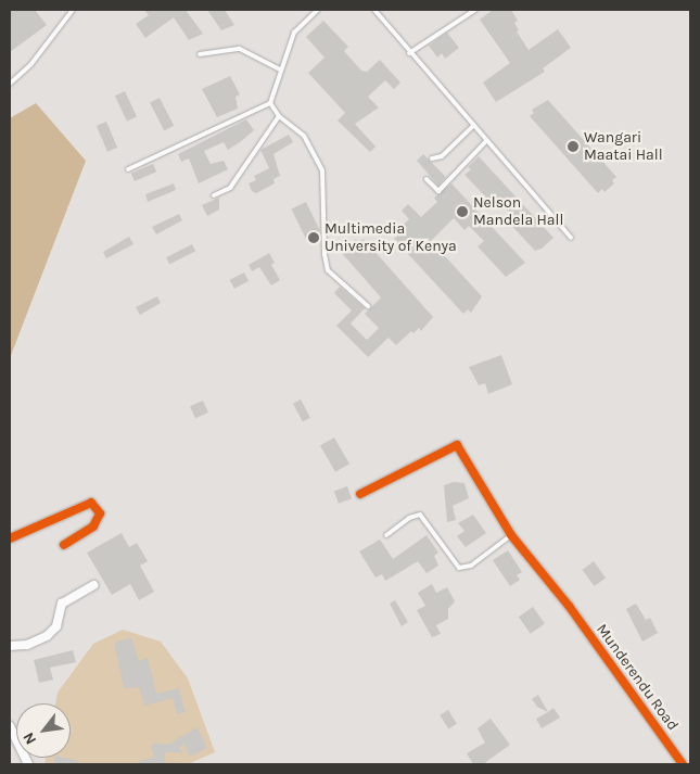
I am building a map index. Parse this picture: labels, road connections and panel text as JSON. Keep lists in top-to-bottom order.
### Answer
{
  "streets": {
    "street": ["Munderendu Road"]
  },
  "places": ["Wangari Maatai Hall", "Nelson Mandela Hall", "Multimedia University of Kenya"],
  "north": "bottom left"
}
